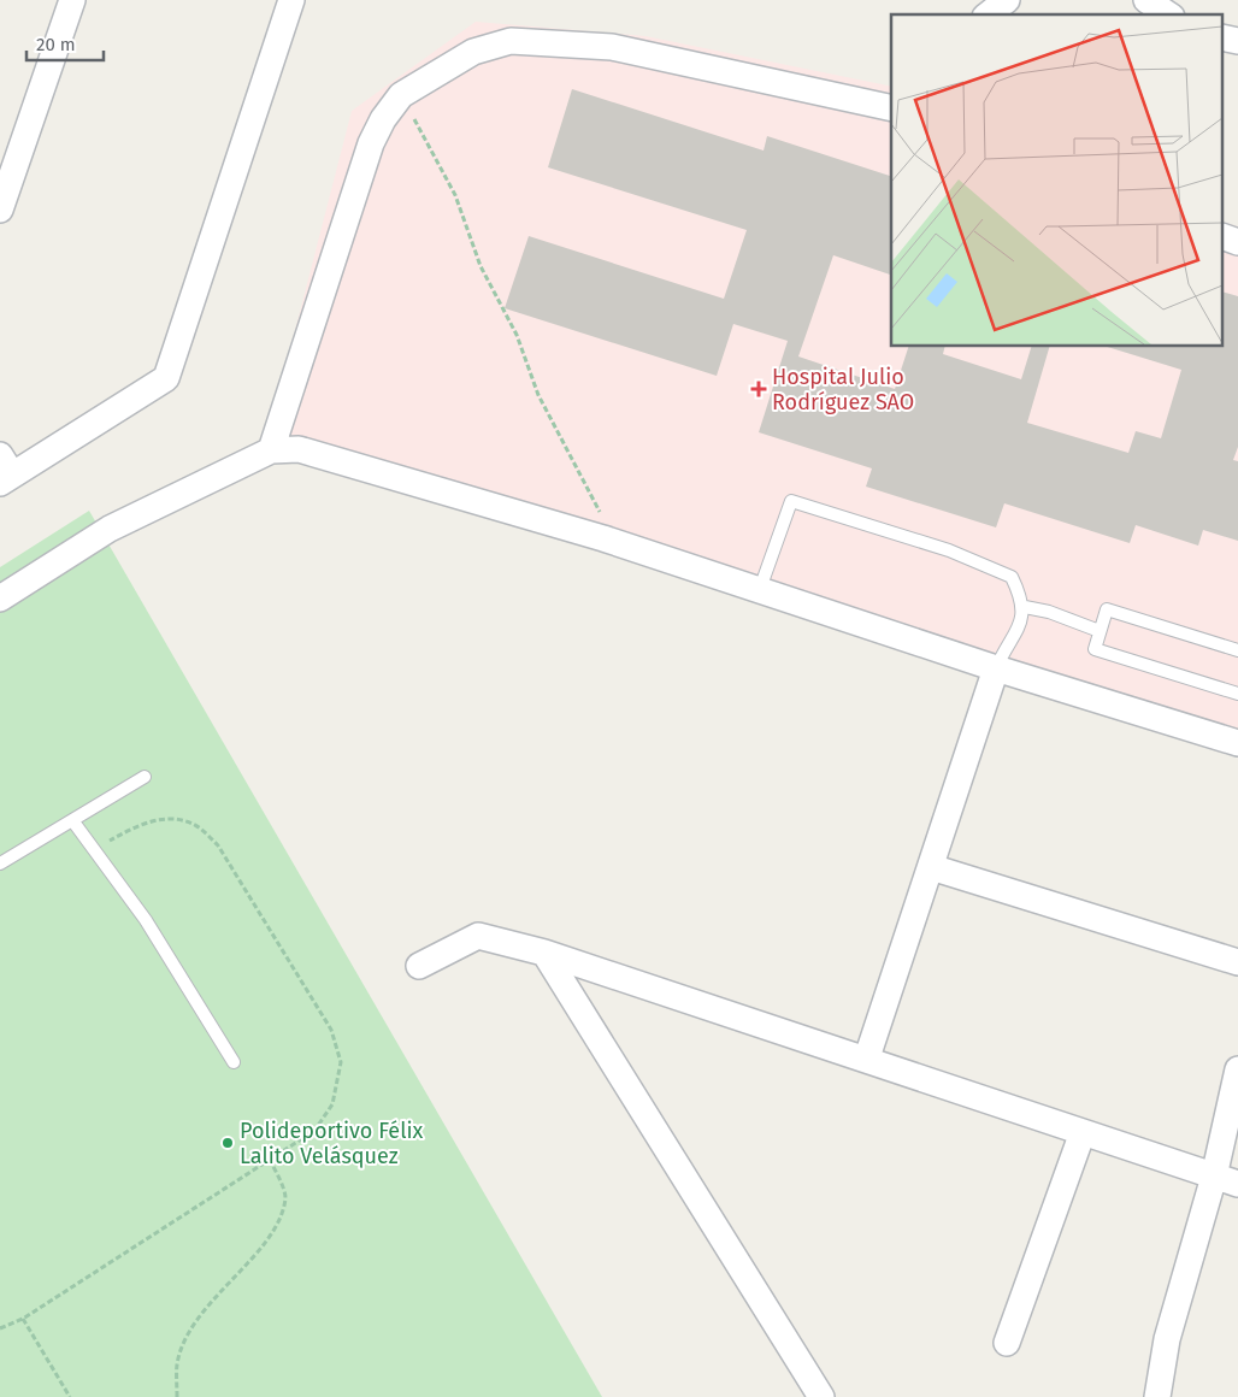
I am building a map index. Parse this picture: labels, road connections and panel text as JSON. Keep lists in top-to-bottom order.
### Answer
{
  "places": {
    "health": ["Hospital Julio Rodríguez SAO"],
    "other": ["Polideportivo Félix Lalito Velásquez"]
  },
  "scale_bar": "20 m"
}
